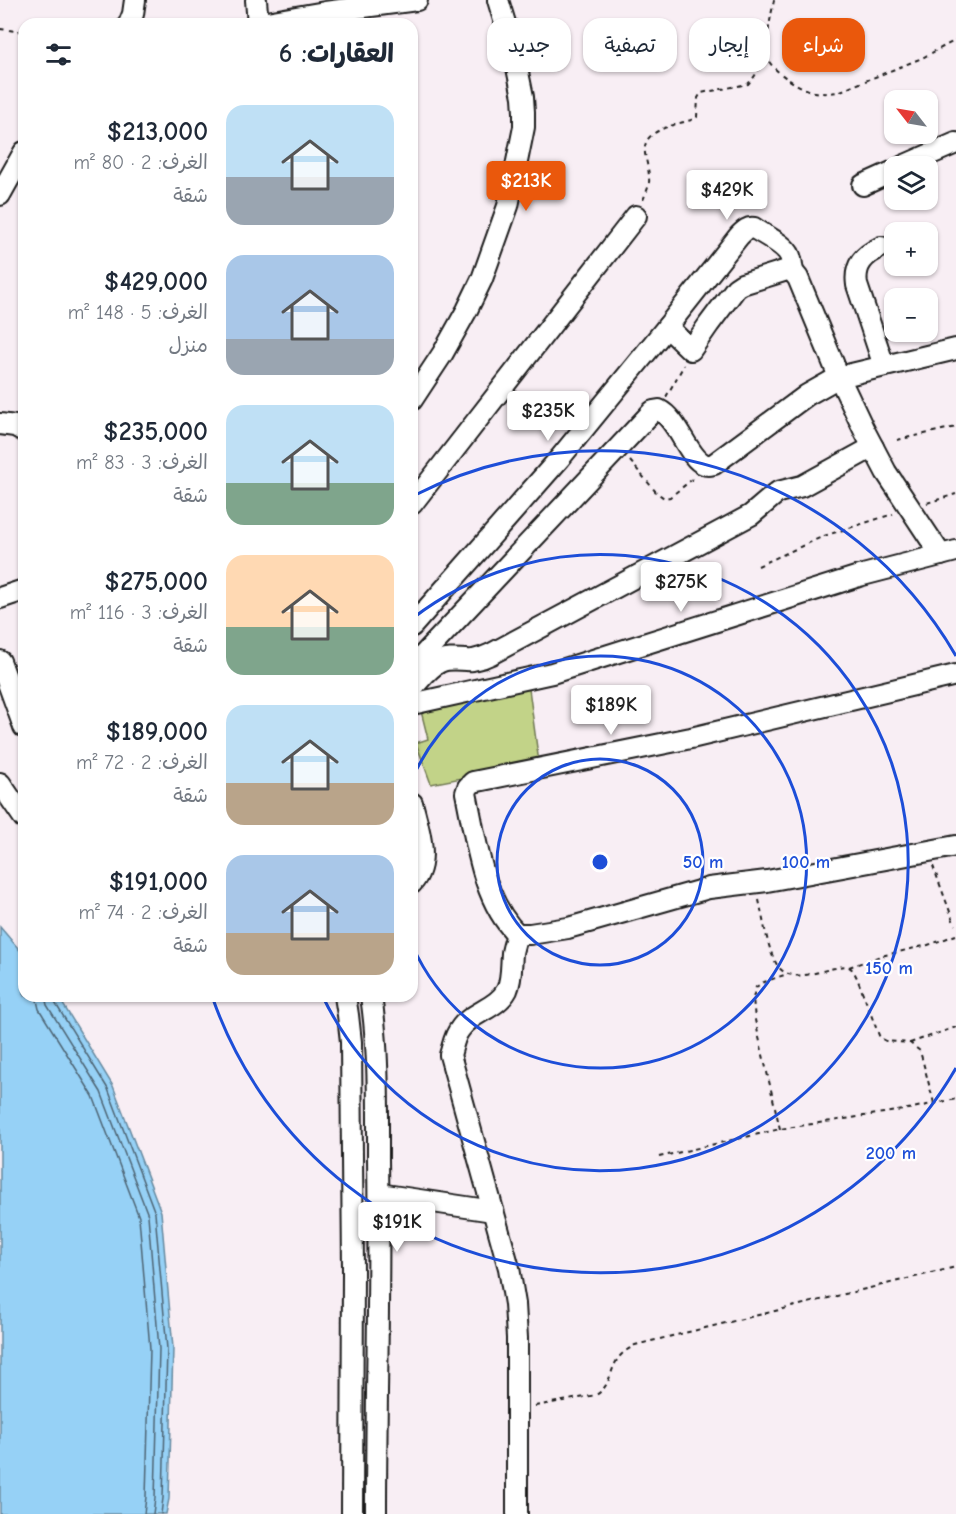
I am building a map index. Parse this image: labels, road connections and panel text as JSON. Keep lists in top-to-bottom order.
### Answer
{
  "north": "top left",
  "page": {
    "chip": [
      "شراء",
      "إيجار",
      "تصفية",
      "جديد"
    ],
    "heading": "العقارات: 6",
    "map_buttons": ["+", "−"],
    "list": [
      {
        "name": "$213,000",
        "note": "الغرف: 2 · 80 m² · شقة"
      },
      {
        "name": "$429,000",
        "note": "الغرف: 5 · 148 m² · منزل"
      },
      {
        "name": "$235,000",
        "note": "الغرف: 3 · 83 m² · شقة"
      },
      {
        "name": "$275,000",
        "note": "الغرف: 3 · 116 m² · شقة"
      },
      {
        "name": "$189,000",
        "note": "الغرف: 2 · 72 m² · شقة"
      },
      {
        "name": "$191,000",
        "note": "الغرف: 2 · 74 m² · شقة"
      }
    ],
    "price": [
      "$213K",
      "$429K",
      "$235K",
      "$275K",
      "$189K",
      "$191K"
    ]
  },
  "rings": [
    "50 m",
    "100 m",
    "150 m",
    "200 m"
  ]
}
